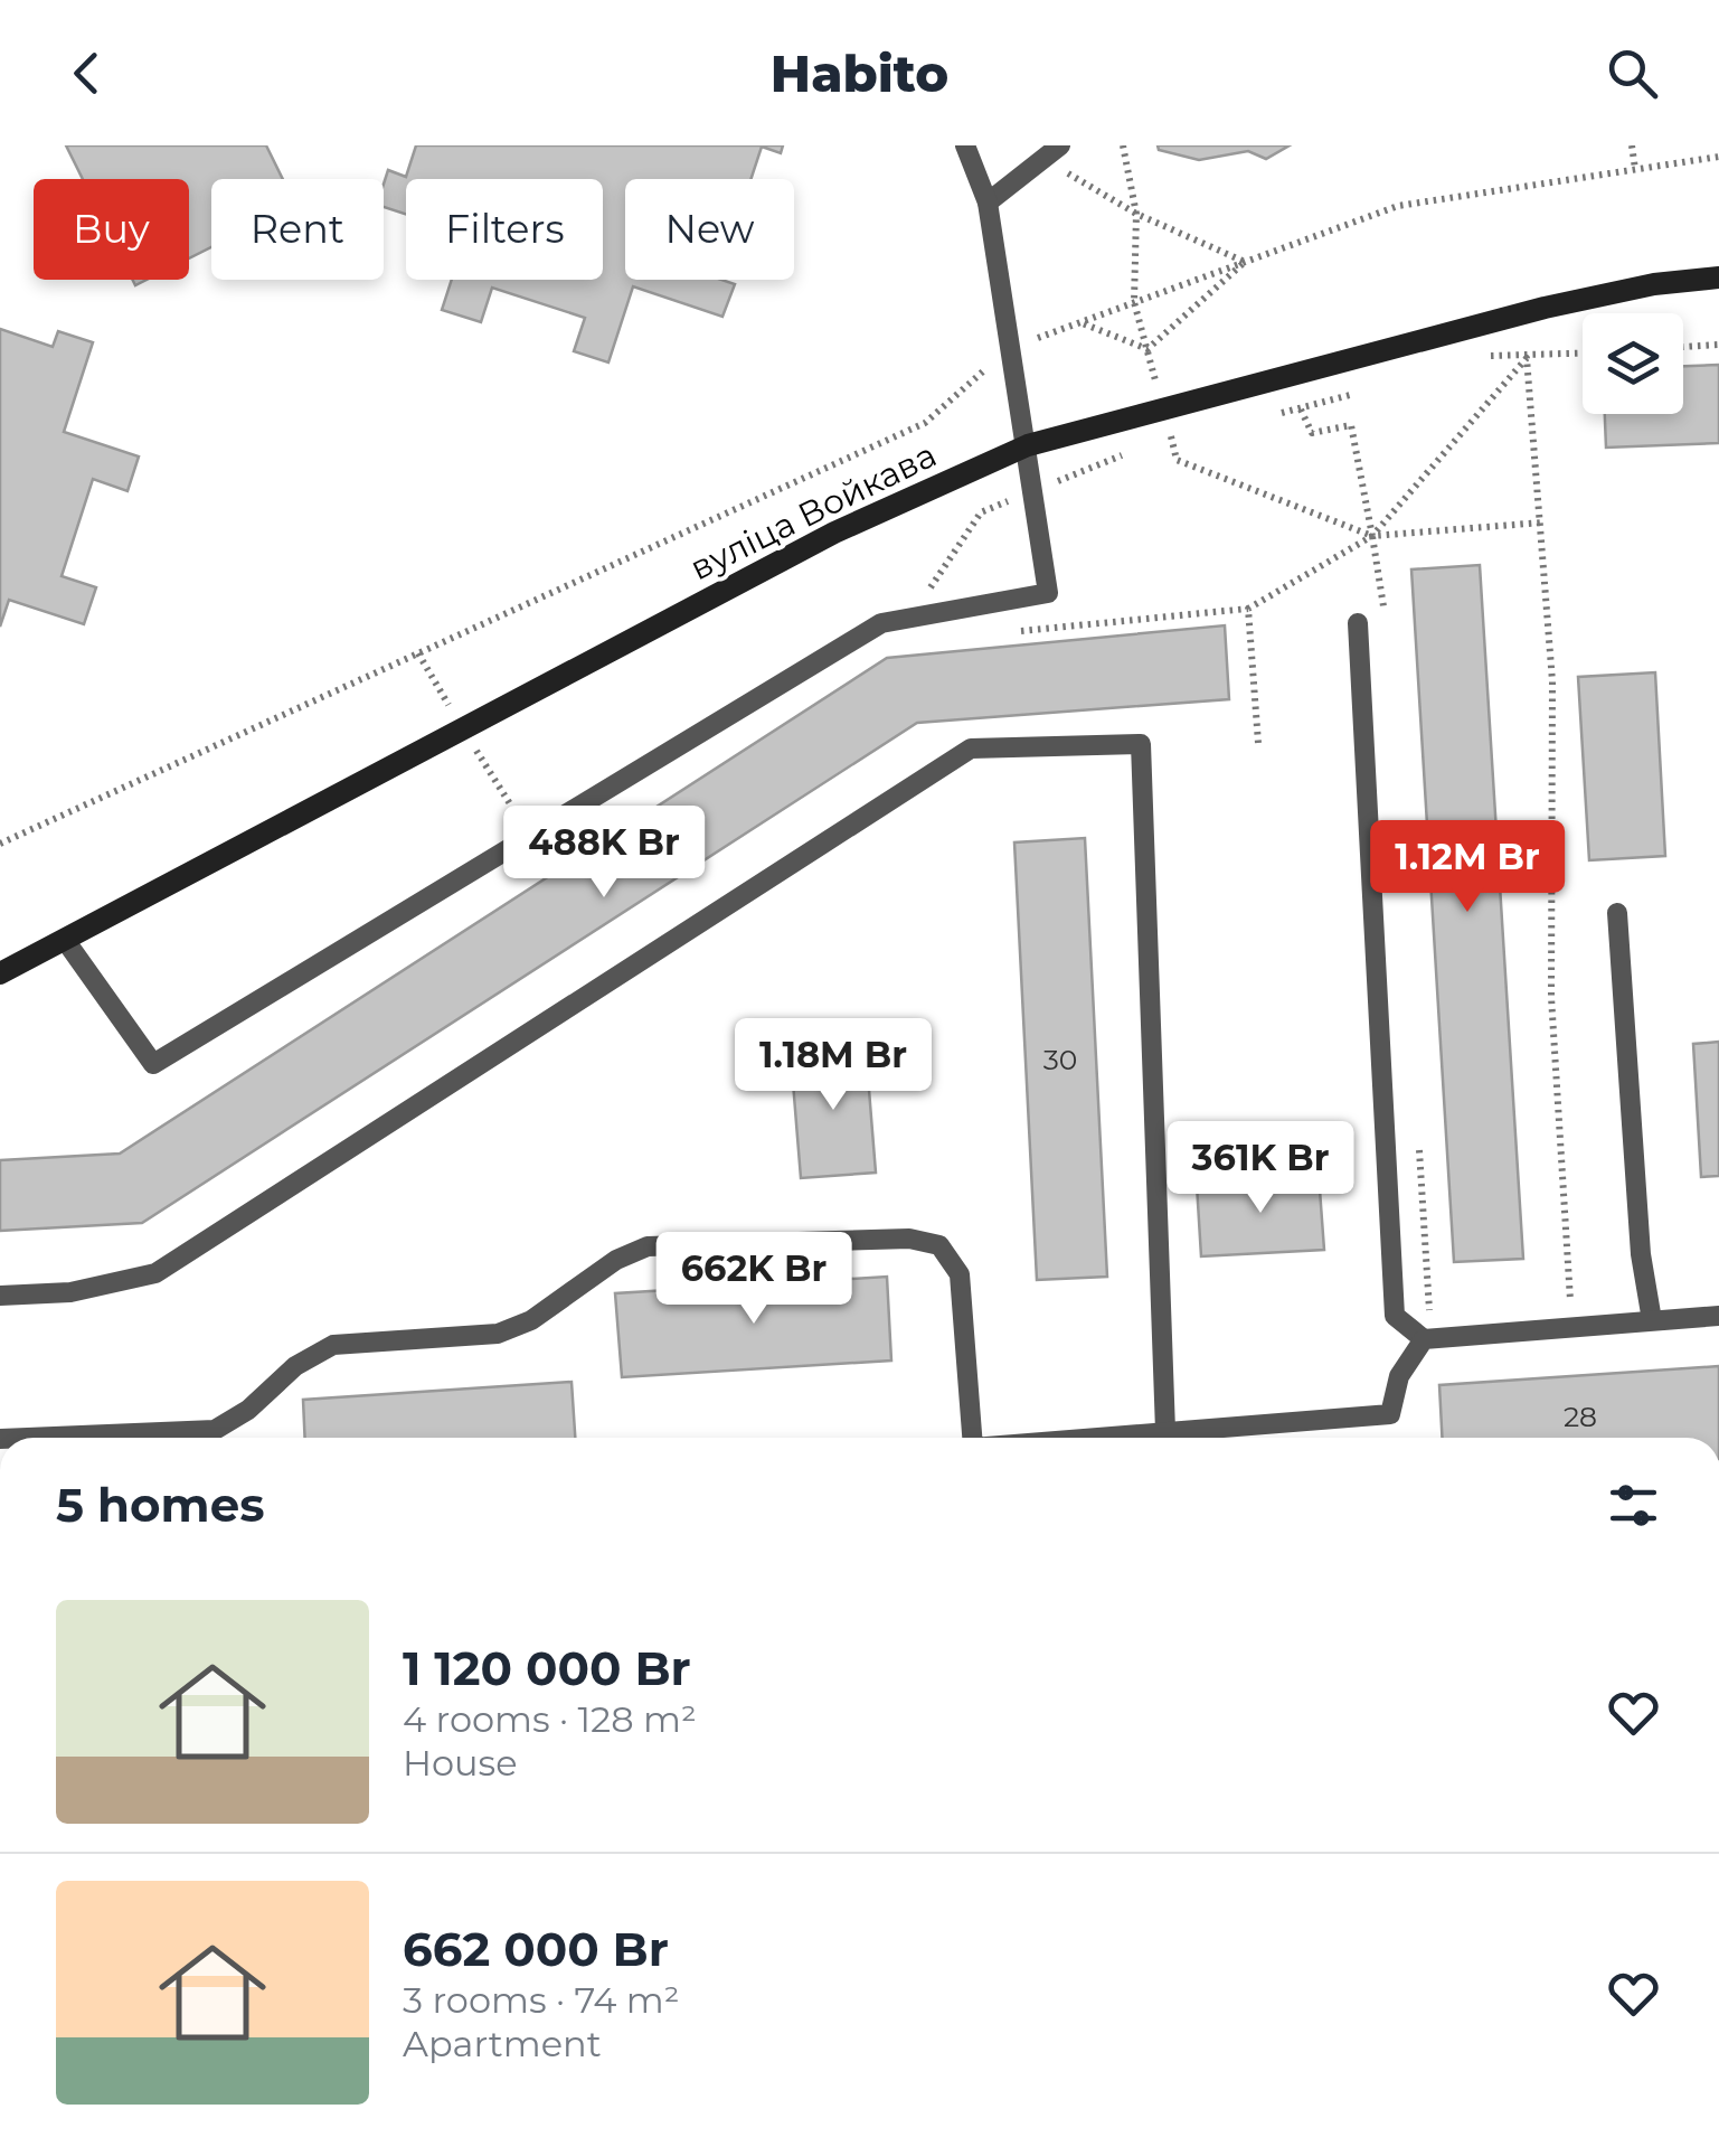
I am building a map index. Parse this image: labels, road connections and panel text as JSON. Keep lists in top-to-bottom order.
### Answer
{
  "streets": {
    "main road": ["вуліца Войкава"]
  },
  "house_numbers": ["30", "28"],
  "page": {
    "header": "Habito",
    "chip": [
      "Buy",
      "Rent",
      "Filters",
      "New"
    ],
    "price": [
      "488K Br",
      "1.12M Br",
      "1.18M Br",
      "361K Br",
      "662K Br"
    ],
    "heading": "5 homes",
    "list": [
      {
        "name": "1 120 000 Br",
        "note": "4 rooms · 128 m² · House"
      },
      {
        "name": "662 000 Br",
        "note": "3 rooms · 74 m² · Apartment"
      }
    ]
  }
}
